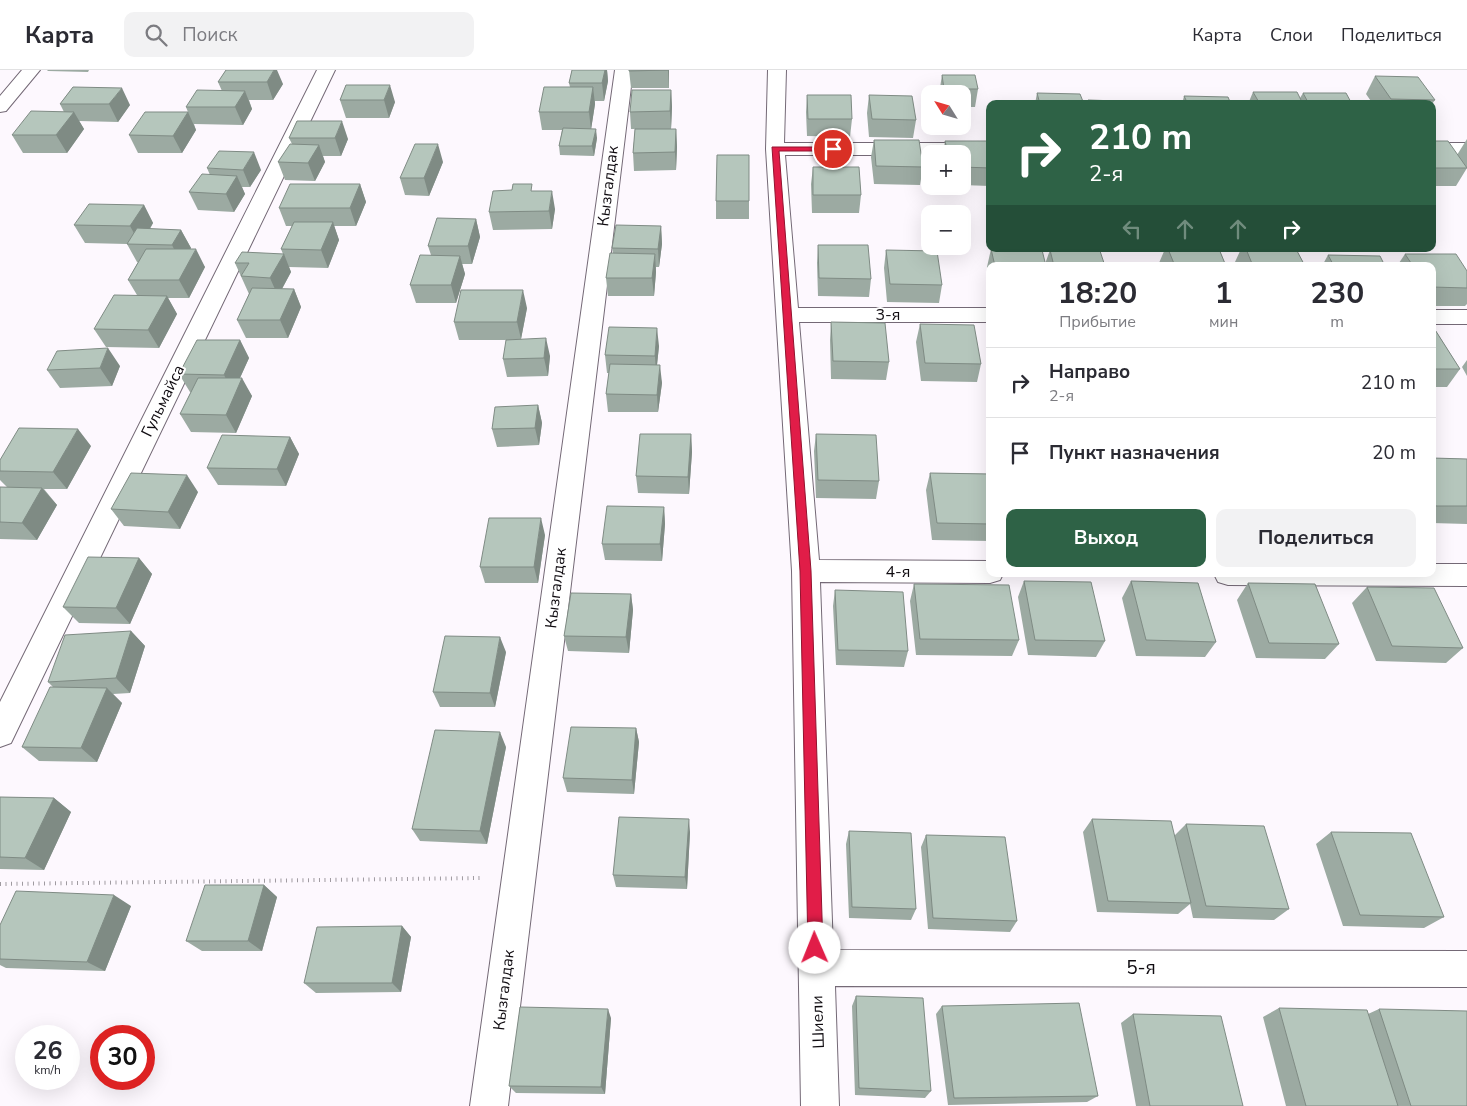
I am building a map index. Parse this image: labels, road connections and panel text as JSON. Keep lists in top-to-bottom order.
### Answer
{
  "streets": {
    "street": [
      "Кызгалдак",
      "3-я",
      "Гульмайса",
      "4-я",
      "5-я",
      "Шиели"
    ]
  },
  "crossings": [
    ["3-я", "Шиели"],
    ["4-я", "Шиели"],
    ["5-я", "Шиели"]
  ],
  "north": "top left",
  "page": {
    "header": "Карта",
    "search": "Поиск",
    "nav": ["Карта", "Слои", "Поделиться"],
    "map_buttons": ["+", "−"],
    "turn": ["210 m", "2-я"],
    "eta": [
      "18:20",
      "Прибытие",
      "1",
      "мин",
      "230",
      "m"
    ],
    "list": [
      {
        "name": "Направо",
        "note": "2-я",
        "value": "210 m"
      },
      {
        "name": "Пункт назначения",
        "value": "20 m"
      }
    ],
    "buttons": ["Выход", "Поделиться"],
    "speed": "26 km/h",
    "limit": "30"
  }
}
